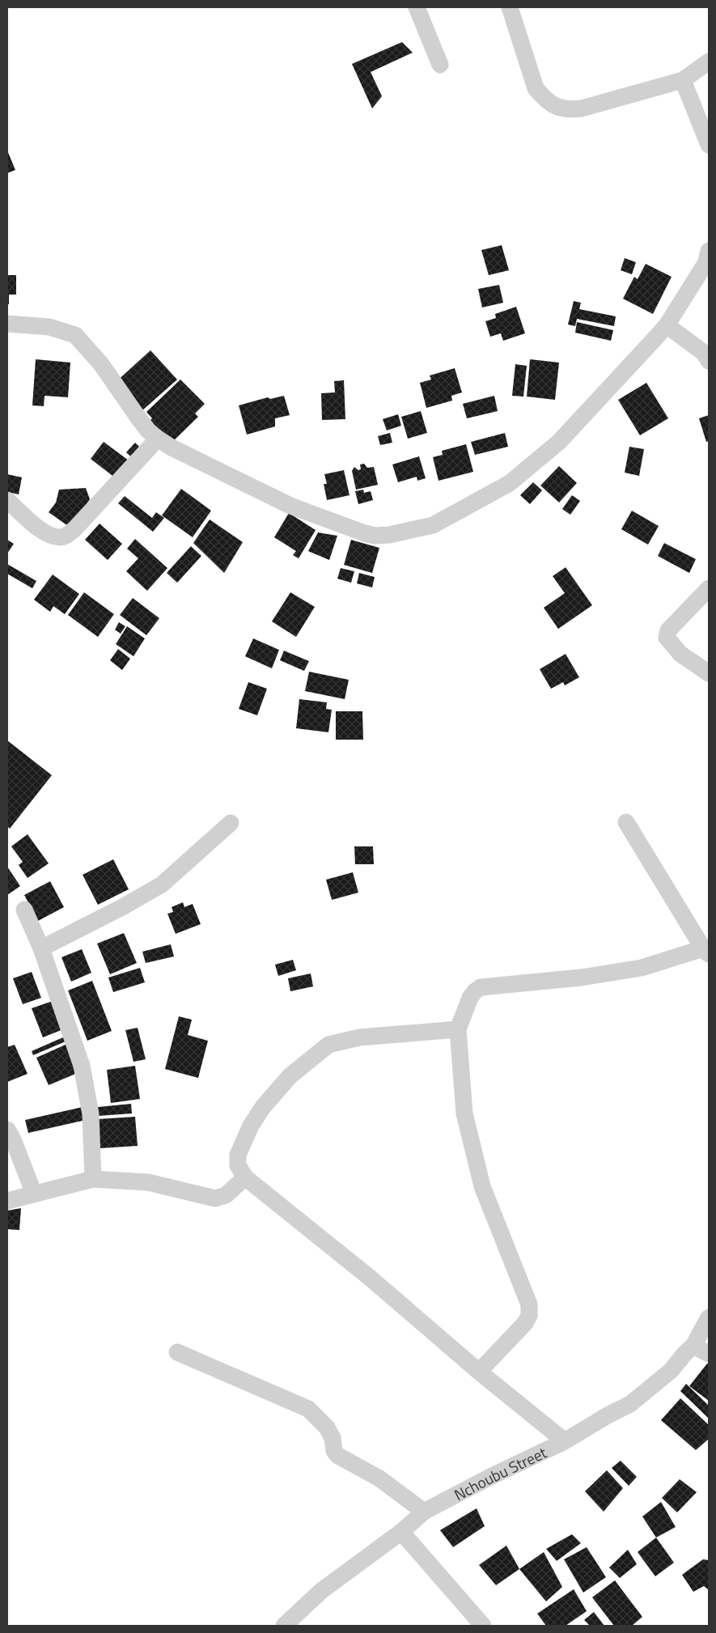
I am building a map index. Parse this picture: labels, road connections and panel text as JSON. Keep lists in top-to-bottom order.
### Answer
{
  "streets": {
    "street": ["Nchoubu Street"]
  }
}
